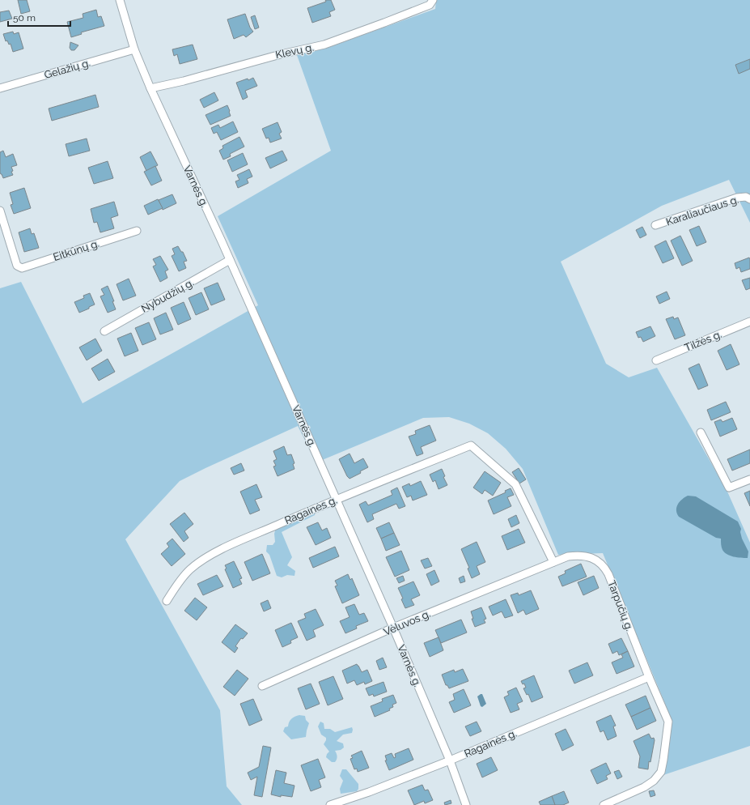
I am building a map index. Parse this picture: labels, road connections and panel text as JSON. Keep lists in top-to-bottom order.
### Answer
{
  "streets": {
    "street": [
      "Klevų g.",
      "Gelažių g.",
      "Varnės g.",
      "Karaliaučiaus g.",
      "Eitkūnų g.",
      "Nybudžių g.",
      "Tilžės g.",
      "Ragainės g.",
      "Tarpučių g.",
      "Vėluvos g."
    ]
  },
  "crossings": [
    ["Klevų g.", "Varnės g."],
    ["Gelažių g.", "Varnės g."],
    ["Varnės g.", "Nybudžių g."],
    ["Varnės g.", "Ragainės g."],
    ["Varnės g.", "Vėluvos g."],
    ["Ragainės g.", "Tarpučių g."],
    ["Ragainės g.", "Vėluvos g."],
    ["Tarpučių g.", "Vėluvos g."]
  ],
  "scale_bar": "50 m"
}
